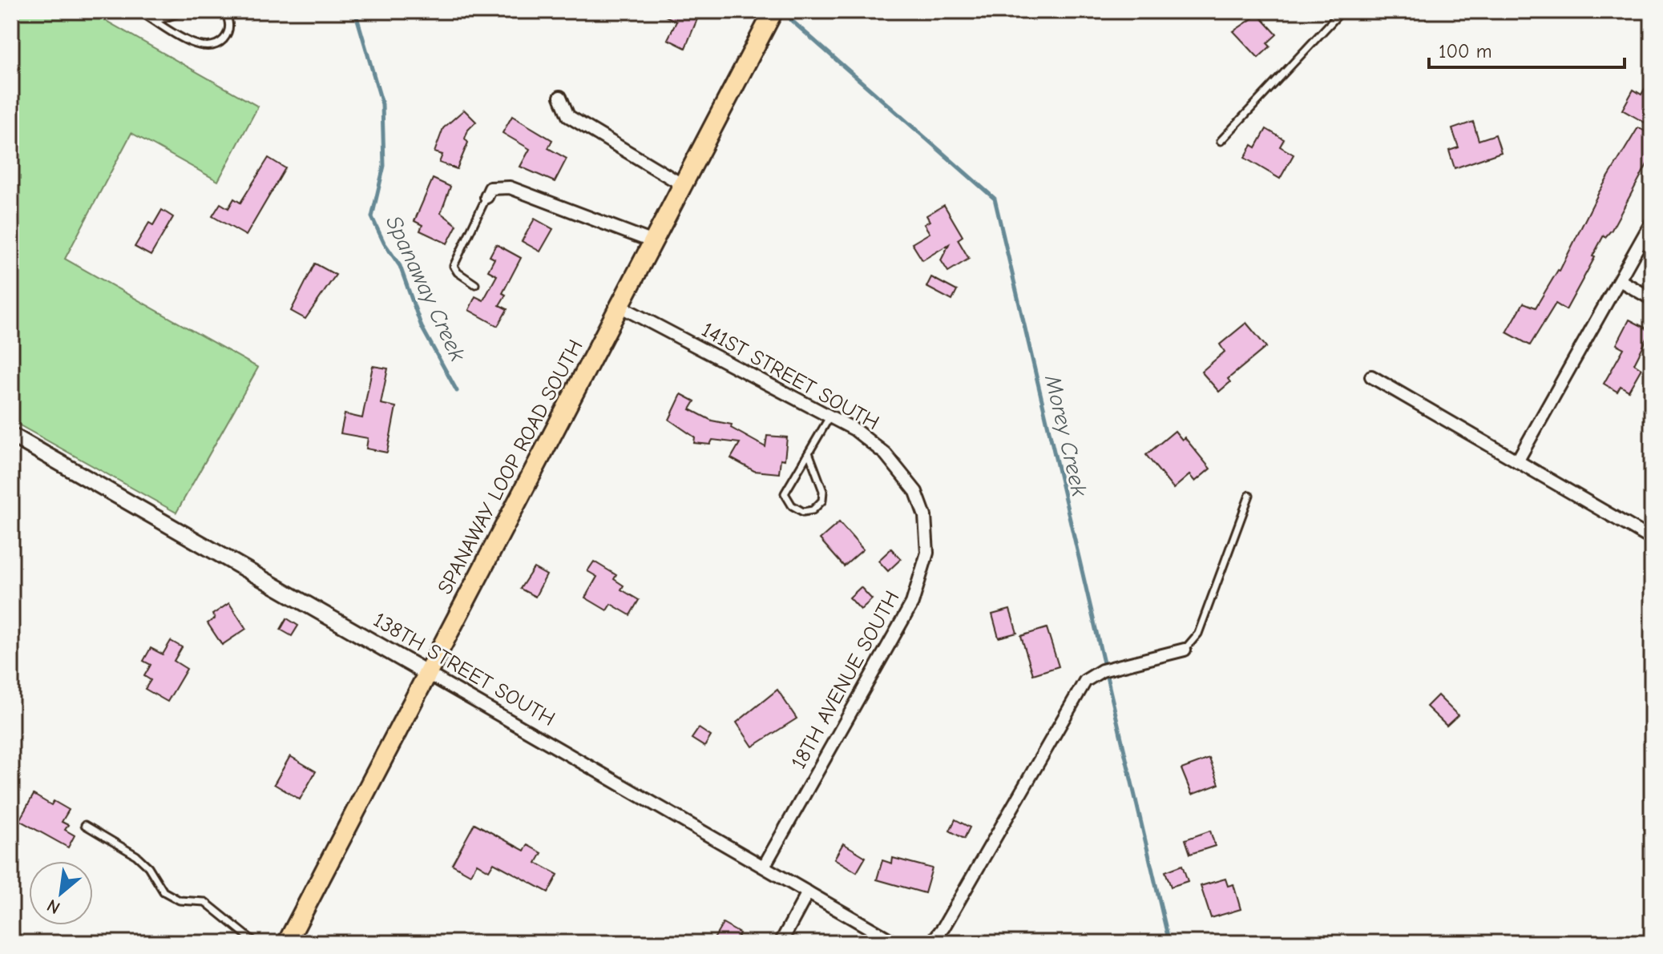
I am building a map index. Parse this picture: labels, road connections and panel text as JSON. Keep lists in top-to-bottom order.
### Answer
{
  "streets": {
    "main road": ["SPANAWAY LOOP ROAD SOUTH"],
    "street": ["141ST STREET SOUTH", "138TH STREET SOUTH", "18TH AVENUE SOUTH"]
  },
  "crossings": [
    ["141ST STREET SOUTH", "SPANAWAY LOOP ROAD SOUTH"],
    ["141ST STREET SOUTH", "18TH AVENUE SOUTH"],
    ["SPANAWAY LOOP ROAD SOUTH", "138TH STREET SOUTH"],
    ["138TH STREET SOUTH", "18TH AVENUE SOUTH"]
  ],
  "water": ["Spanaway Creek", "Morey Creek"],
  "scale_bar": "100 m",
  "north": "bottom left"
}
